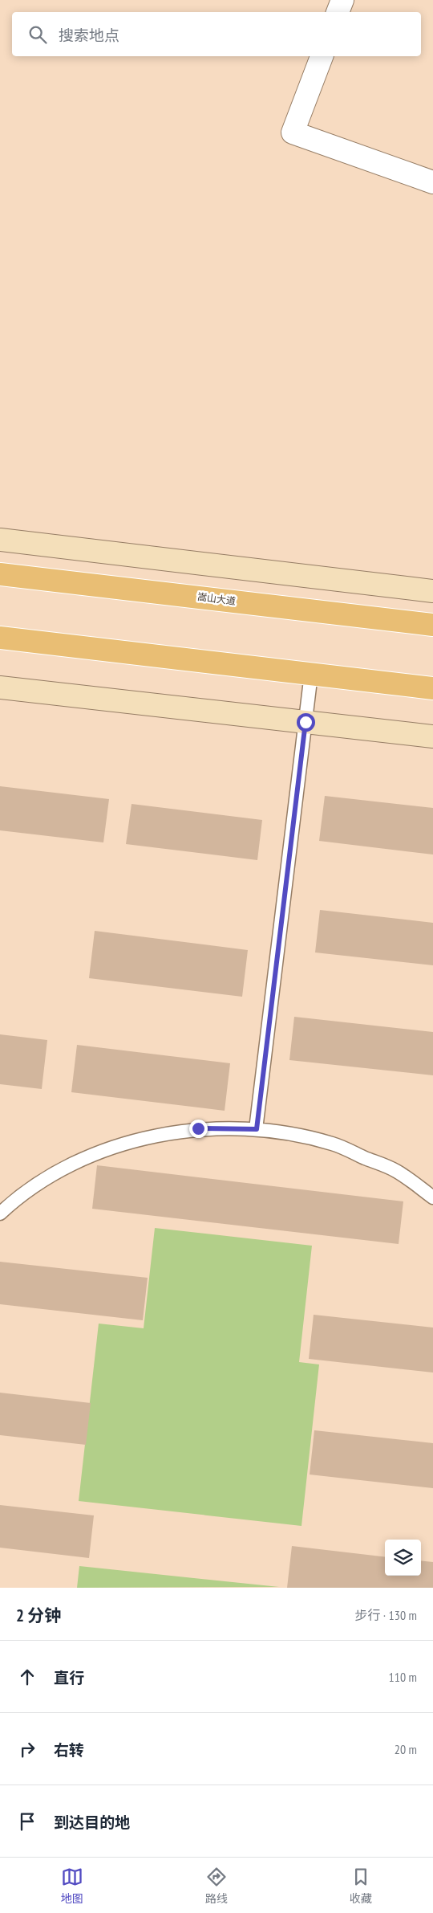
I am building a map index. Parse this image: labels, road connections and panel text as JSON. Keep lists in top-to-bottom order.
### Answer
{
  "streets": {
    "main road": ["嵩山大道"]
  },
  "page": {
    "search": "搜索地点",
    "heading": ["2 分钟", "步行 · 130 m"],
    "list": [
      ["直行", "110 m"],
      ["右转", "20 m"],
      "到达目的地"
    ],
    "nav": ["地图", "路线", "收藏"]
  }
}
